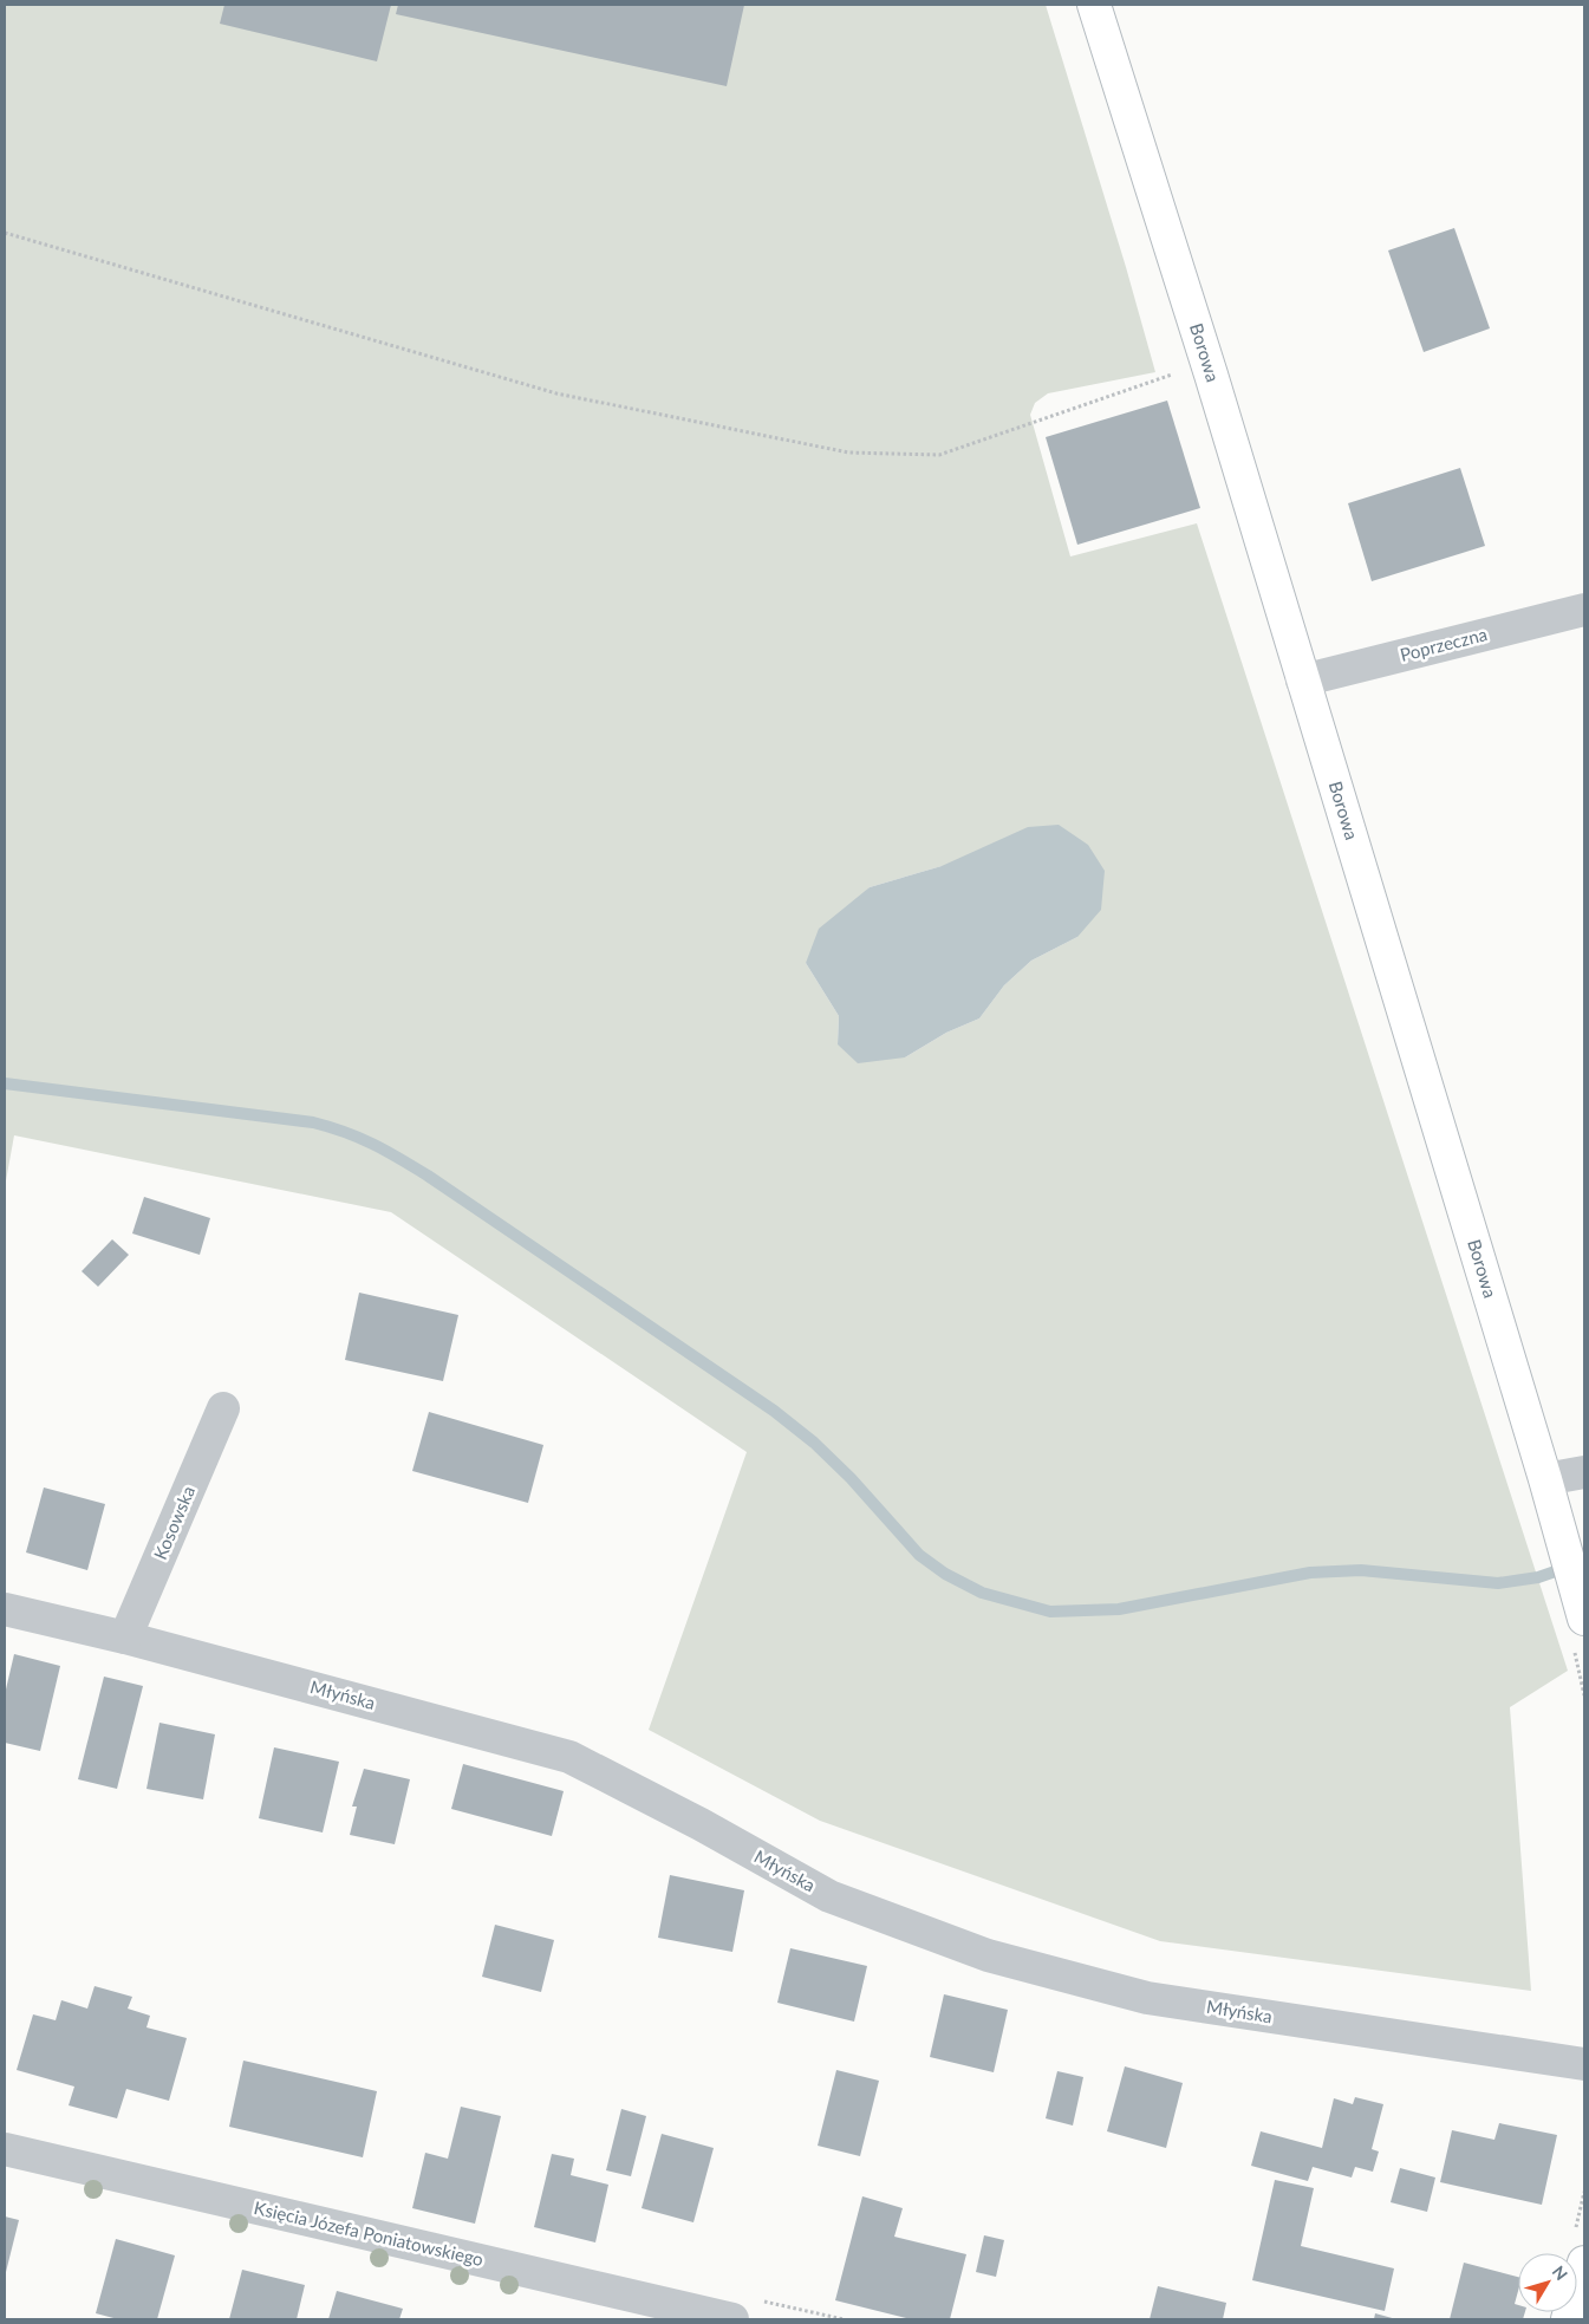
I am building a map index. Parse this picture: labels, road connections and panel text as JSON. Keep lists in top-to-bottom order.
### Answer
{
  "streets": {
    "street": [
      "Borowa",
      "Poprzeczna",
      "Kosowska",
      "Młyńska",
      "Księcia Józefa Poniatowskiego"
    ]
  },
  "crossings": [
    ["Borowa", "Poprzeczna"],
    ["Kosowska", "Młyńska"]
  ],
  "north": "top right"
}
